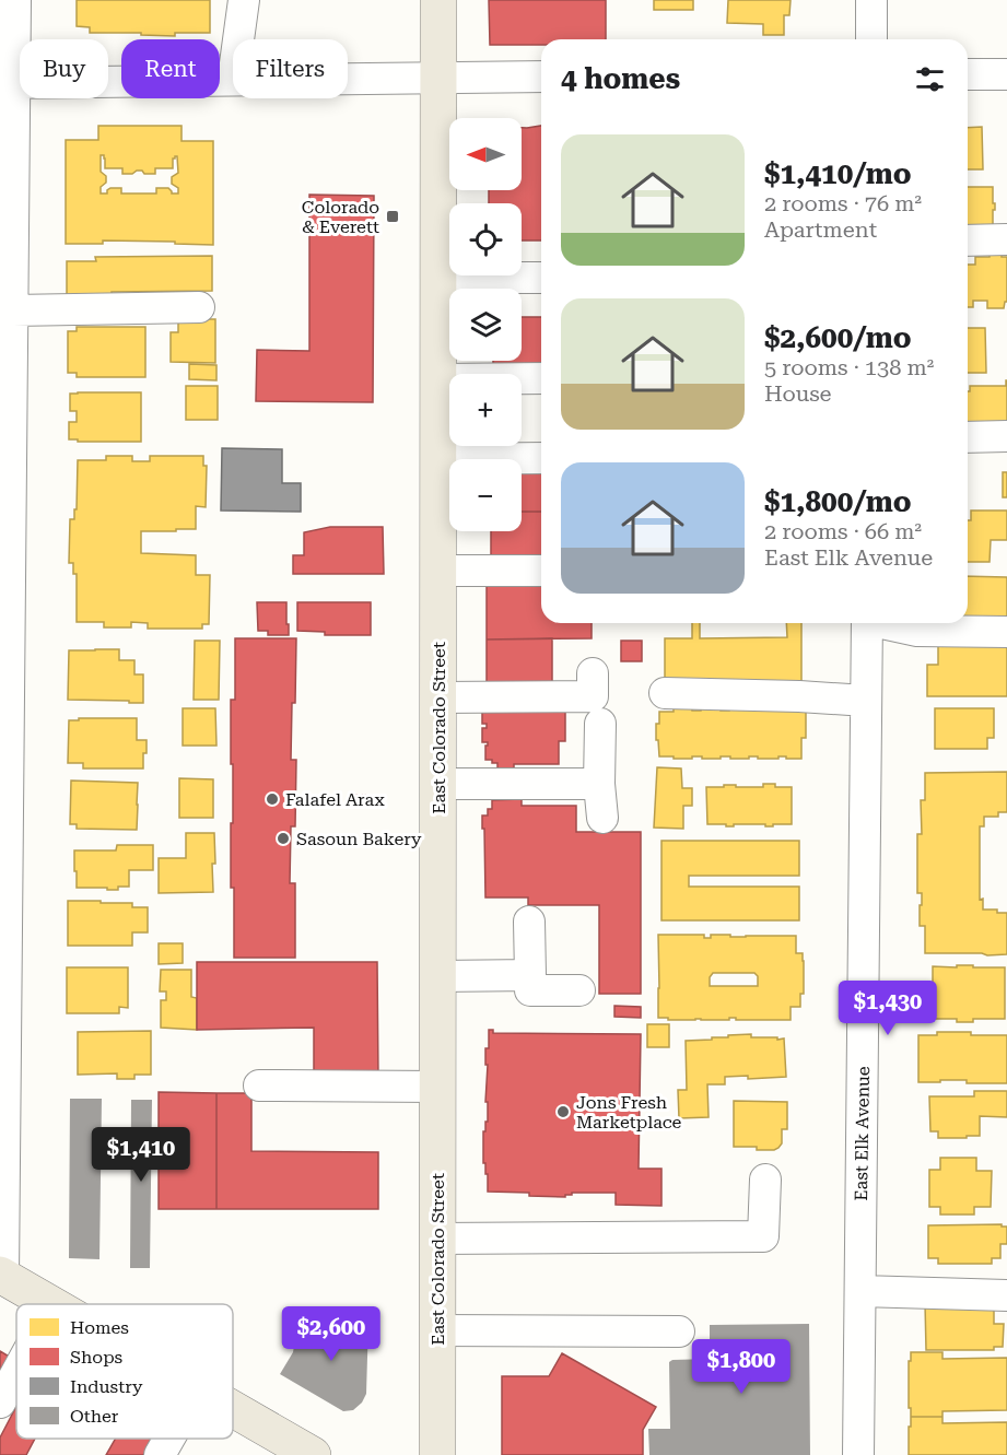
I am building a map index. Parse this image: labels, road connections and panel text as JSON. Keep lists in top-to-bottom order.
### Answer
{
  "streets": {
    "main road": ["East Colorado Street"],
    "street": ["East Elk Avenue"]
  },
  "places": {
    "transit": ["Colorado & Everett"],
    "other": ["Falafel Arax", "Sasoun Bakery", "Jons Fresh Marketplace"]
  },
  "legend": [
    "Homes",
    "Shops",
    "Industry",
    "Other"
  ],
  "north": "left",
  "page": {
    "chip": ["Buy", "Rent", "Filters"],
    "heading": "4 homes",
    "map_buttons": ["+", "−"],
    "list": [
      {
        "name": "$1,410/mo",
        "note": "2 rooms · 76 m² · Apartment"
      },
      {
        "name": "$2,600/mo",
        "note": "5 rooms · 138 m² · House"
      },
      {
        "name": "$1,800/mo",
        "note": "2 rooms · 66 m² · East Elk Avenue"
      }
    ],
    "price": [
      "$1,430",
      "$1,410",
      "$2,600",
      "$1,800"
    ]
  }
}
